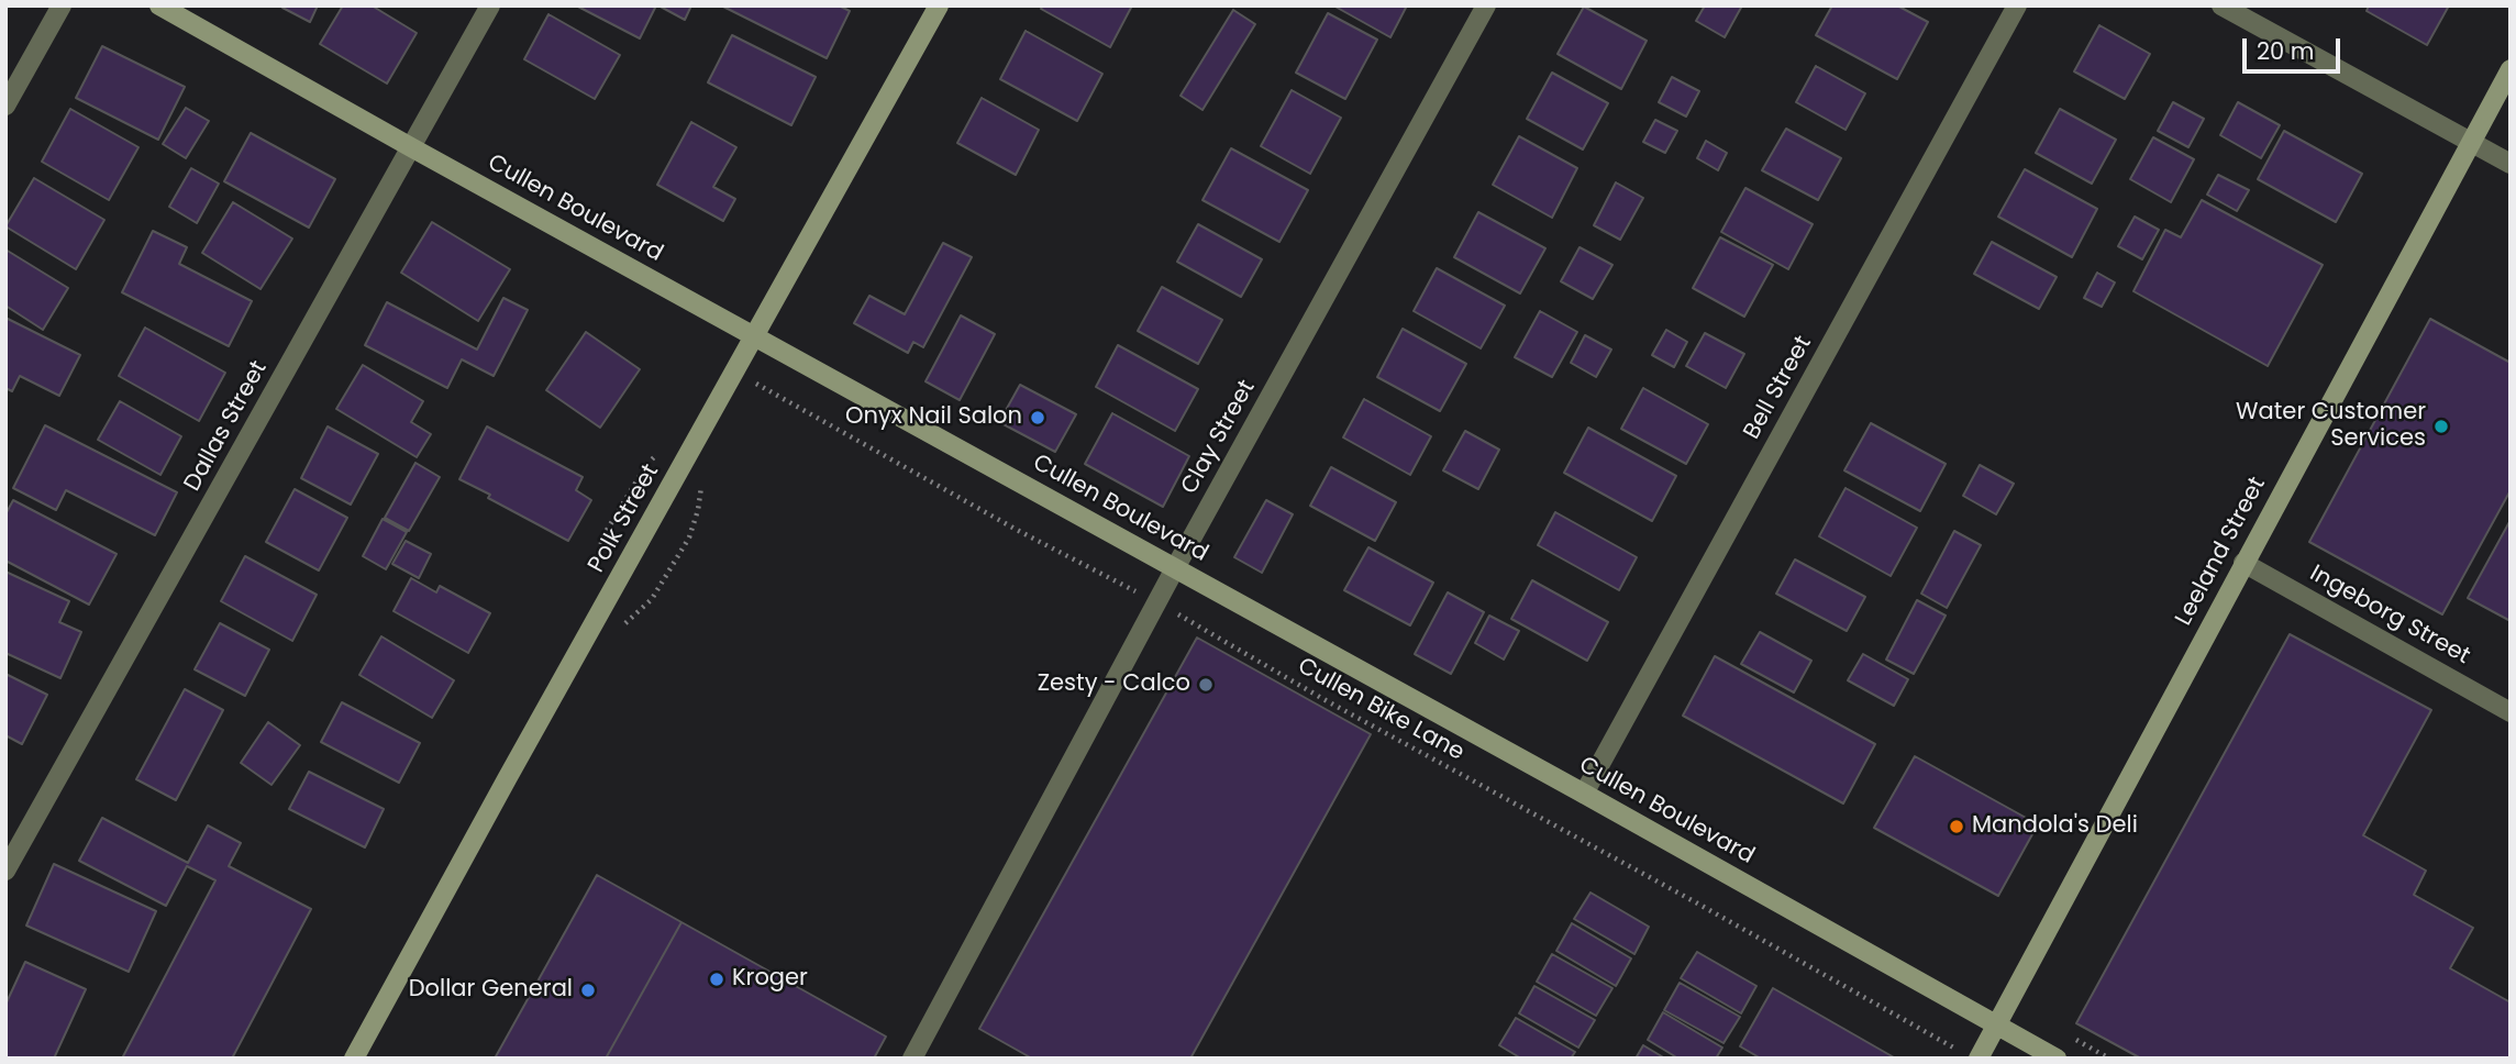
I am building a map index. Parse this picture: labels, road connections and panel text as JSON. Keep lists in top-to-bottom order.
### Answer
{
  "streets": {
    "main road": ["Cullen Boulevard", "Polk Street", "Leeland Street"],
    "street": [
      "Bell Street",
      "Dallas Street",
      "Clay Street",
      "Ingeborg Street"
    ],
    "path": ["Cullen Bike Lane"]
  },
  "crossings": [
    ["Cullen Boulevard", "Bell Street"],
    ["Cullen Boulevard", "Dallas Street"],
    ["Cullen Boulevard", "Clay Street"],
    ["Cullen Boulevard", "Polk Street"],
    ["Cullen Boulevard", "Leeland Street"],
    ["Clay Street", "Cullen Bike Lane"],
    ["Leeland Street", "Ingeborg Street"]
  ],
  "places": [
    "Onyx Nail Salon",
    "Water Customer Services",
    "Zesty - Calco",
    "Mandola's Deli",
    "Kroger",
    "Dollar General"
  ],
  "scale_bar": "20 m"
}
